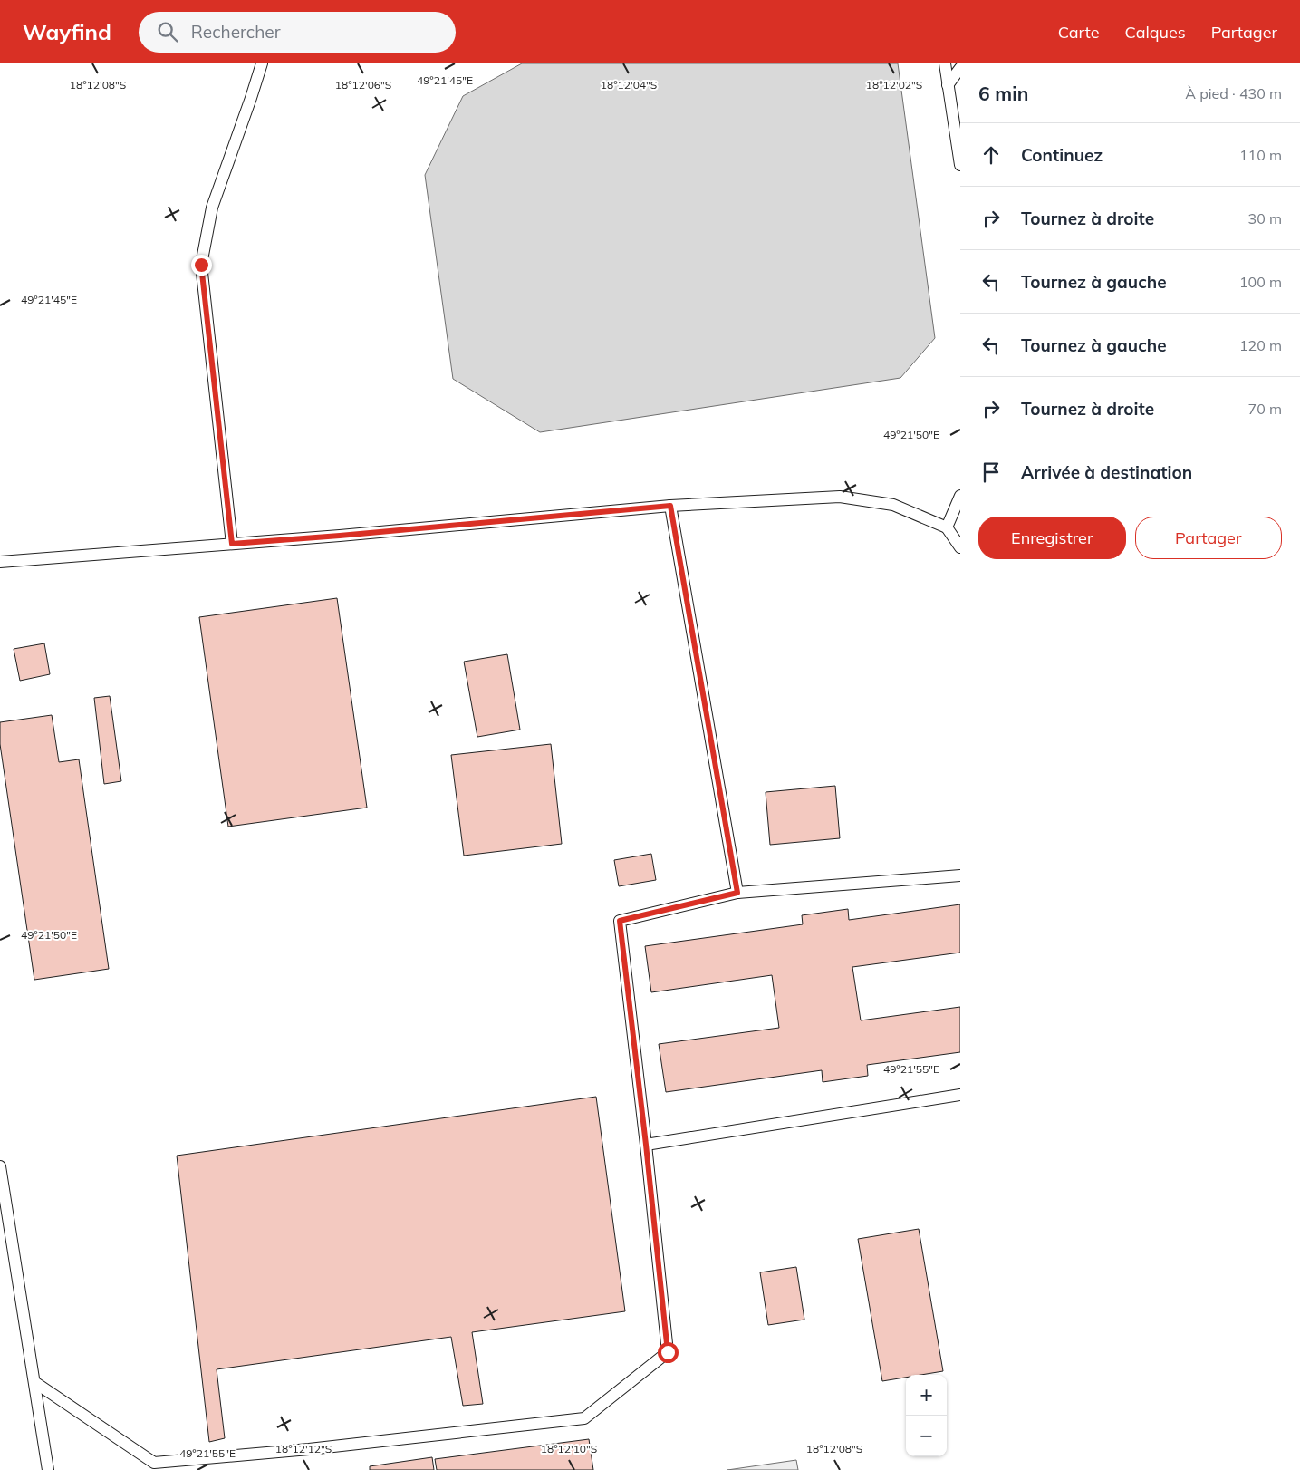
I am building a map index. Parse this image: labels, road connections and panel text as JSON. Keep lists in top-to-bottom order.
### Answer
{
  "page": {
    "header": "Wayfind",
    "search": "Rechercher",
    "nav": ["Carte", "Calques", "Partager"],
    "heading": ["6 min", "À pied · 430 m"],
    "list": [
      ["Continuez", "110 m"],
      ["Tournez à droite", "30 m"],
      ["Tournez à gauche", "100 m"],
      ["Tournez à gauche", "120 m"],
      ["Tournez à droite", "70 m"],
      "Arrivée à destination"
    ],
    "buttons": ["Enregistrer", "Partager"],
    "map_buttons": ["+", "−"]
  },
  "coordinates": [
    "49°21'45\"E",
    "18°12'08\"S",
    "18°12'06\"S",
    "18°12'04\"S",
    "18°12'02\"S",
    "49°21'50\"E",
    "49°21'55\"E",
    "18°12'12\"S",
    "18°12'10\"S"
  ]
}
